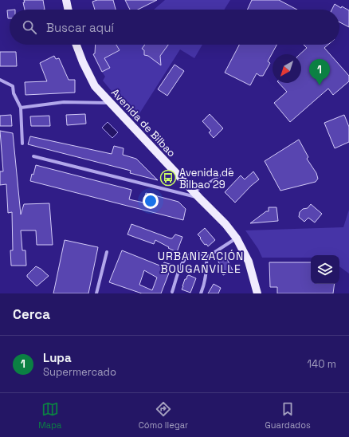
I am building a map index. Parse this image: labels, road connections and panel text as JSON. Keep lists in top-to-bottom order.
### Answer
{
  "streets": {
    "main road": ["Avenida de Bilbao"]
  },
  "districts": ["URBANIZACIÓN BOUGANVILLE"],
  "places": {
    "bus stop": ["Avenida de Bilbao 29"]
  },
  "north": "bottom left",
  "page": {
    "search": "Buscar aquí",
    "pins": "1",
    "heading": "Cerca",
    "list": [
      {
        "mark": "1",
        "name": "Lupa",
        "note": "Supermercado",
        "value": "140 m"
      }
    ],
    "nav": ["Mapa", "Cómo llegar", "Guardados"]
  }
}
